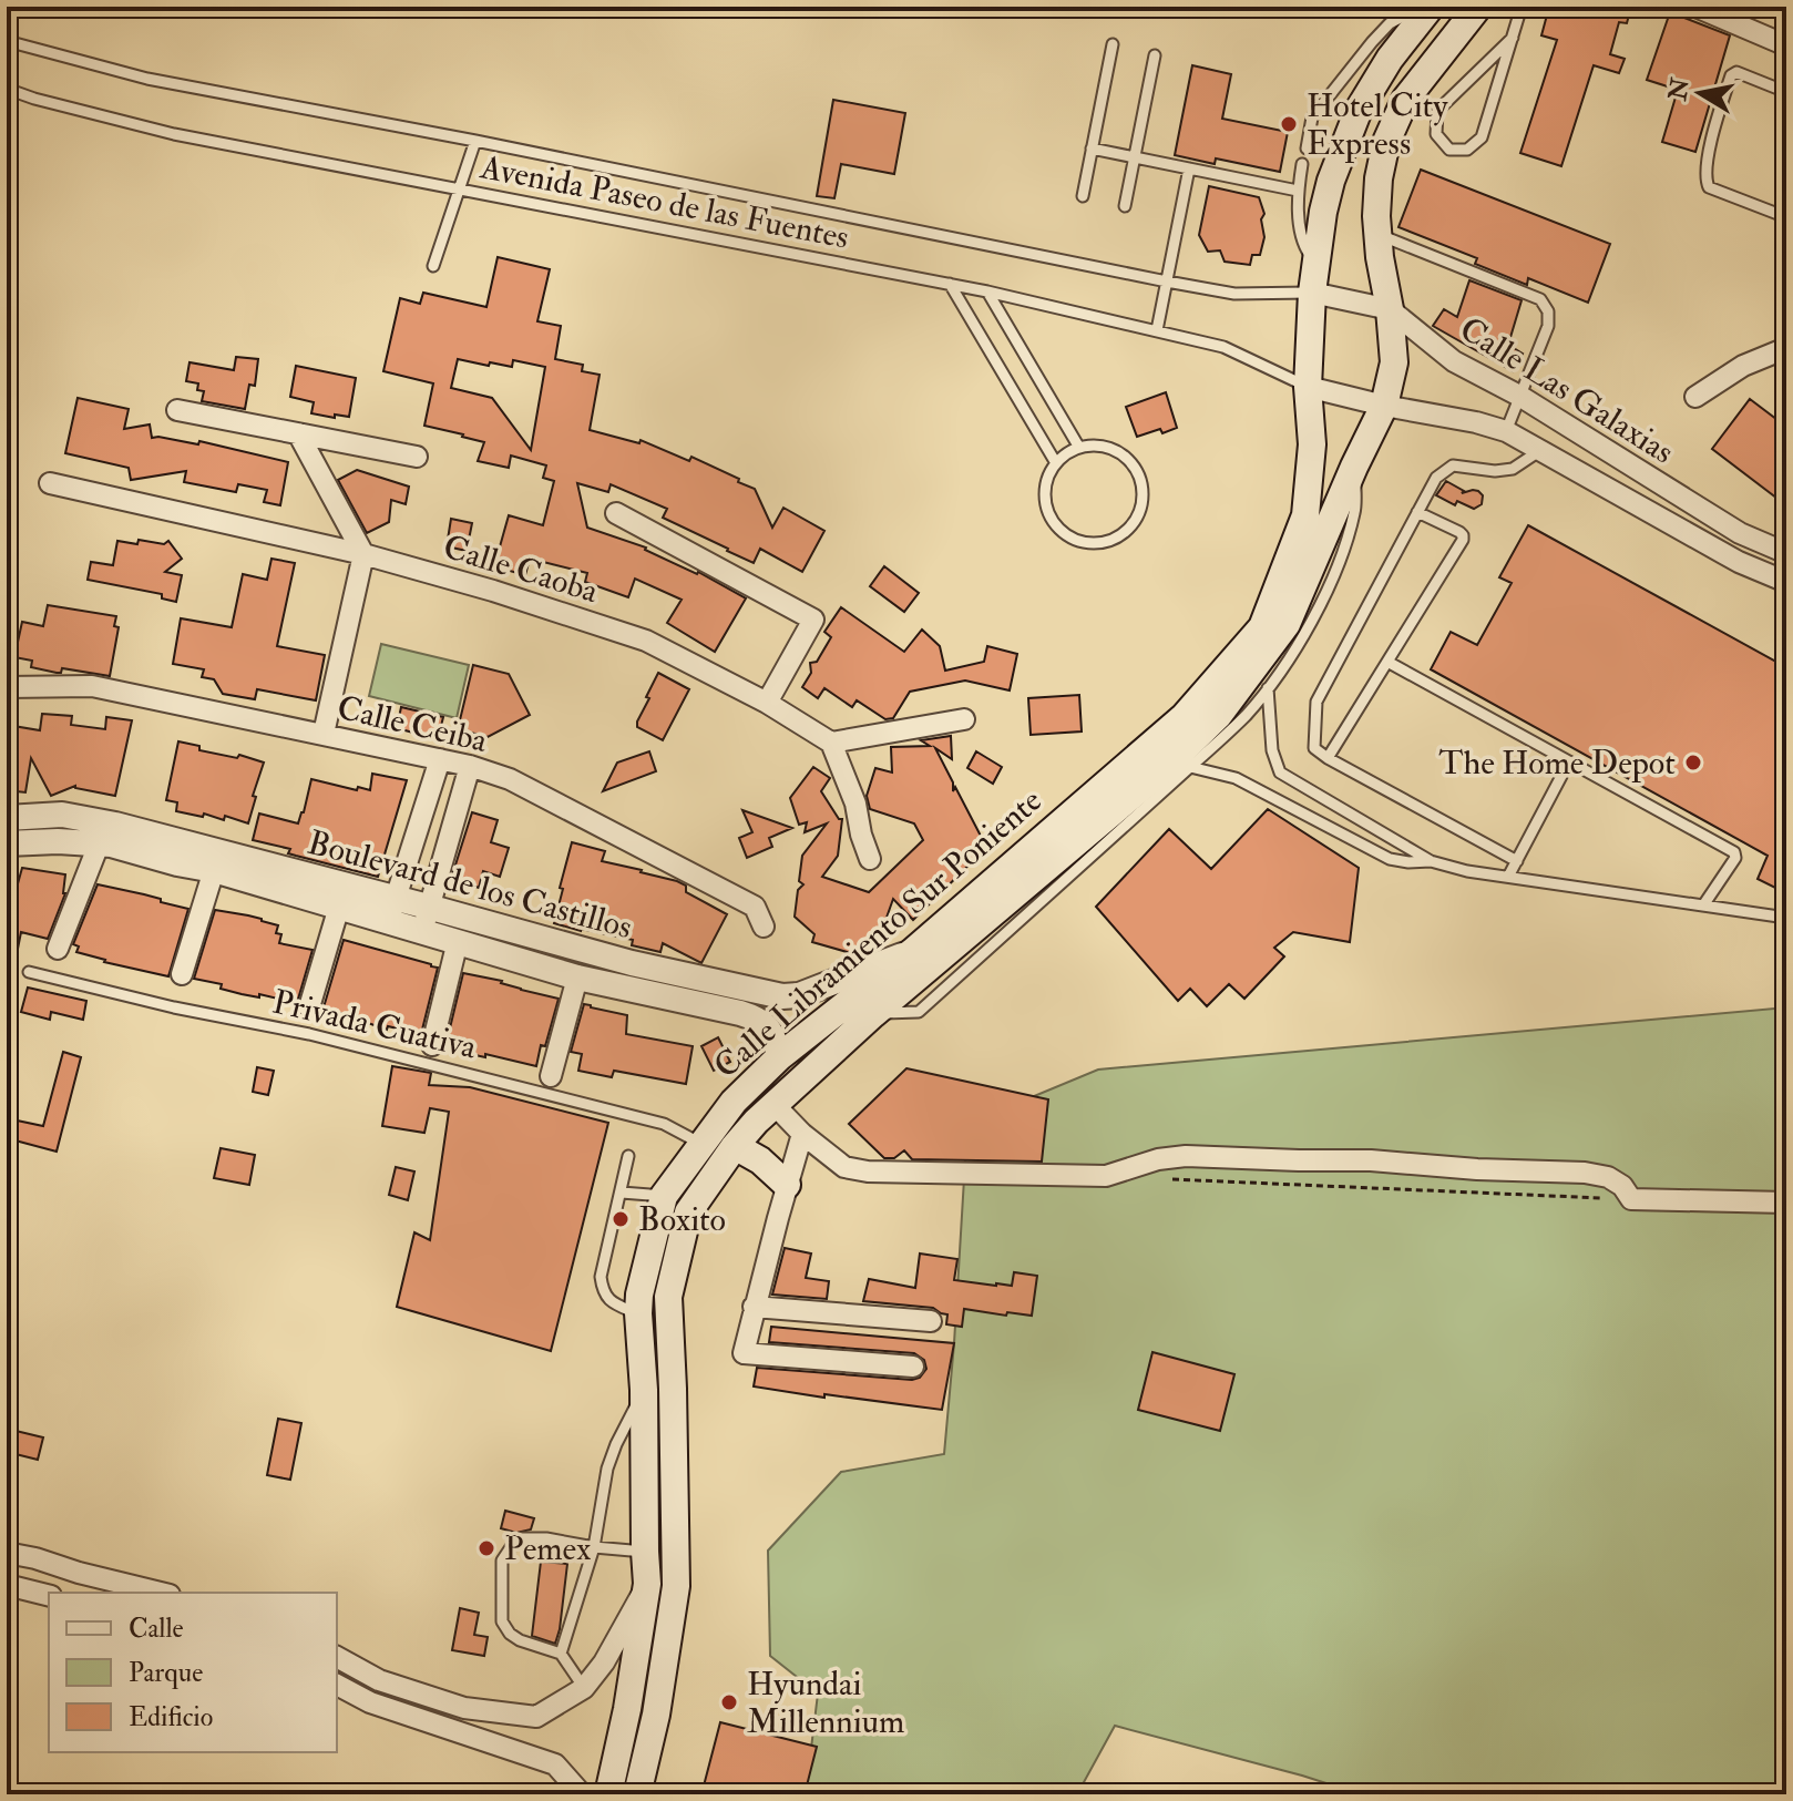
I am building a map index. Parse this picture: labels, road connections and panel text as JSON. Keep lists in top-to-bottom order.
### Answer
{
  "streets": {
    "main road": ["Calle Libramiento Sur Poniente"],
    "street": [
      "Calle Las Galaxias",
      "Calle Caoba",
      "Calle Ceiba",
      "Boulevard de los Castillos"
    ],
    "lane": ["Avenida Paseo de las Fuentes", "Privada Cuativa"]
  },
  "crossings": [
    ["Avenida Paseo de las Fuentes", "Calle Las Galaxias"],
    ["Avenida Paseo de las Fuentes", "Calle Libramiento Sur Poniente"],
    ["Calle Las Galaxias", "Calle Libramiento Sur Poniente"],
    ["Boulevard de los Castillos", "Calle Libramiento Sur Poniente"],
    ["Calle Libramiento Sur Poniente", "Privada Cuativa"]
  ],
  "places": [
    "Hotel City Express",
    "The Home Depot",
    "Boxito",
    "Pemex",
    "Hyundai Millennium"
  ],
  "legend": ["Calle", "Parque", "Edificio"],
  "north": "left"
}
